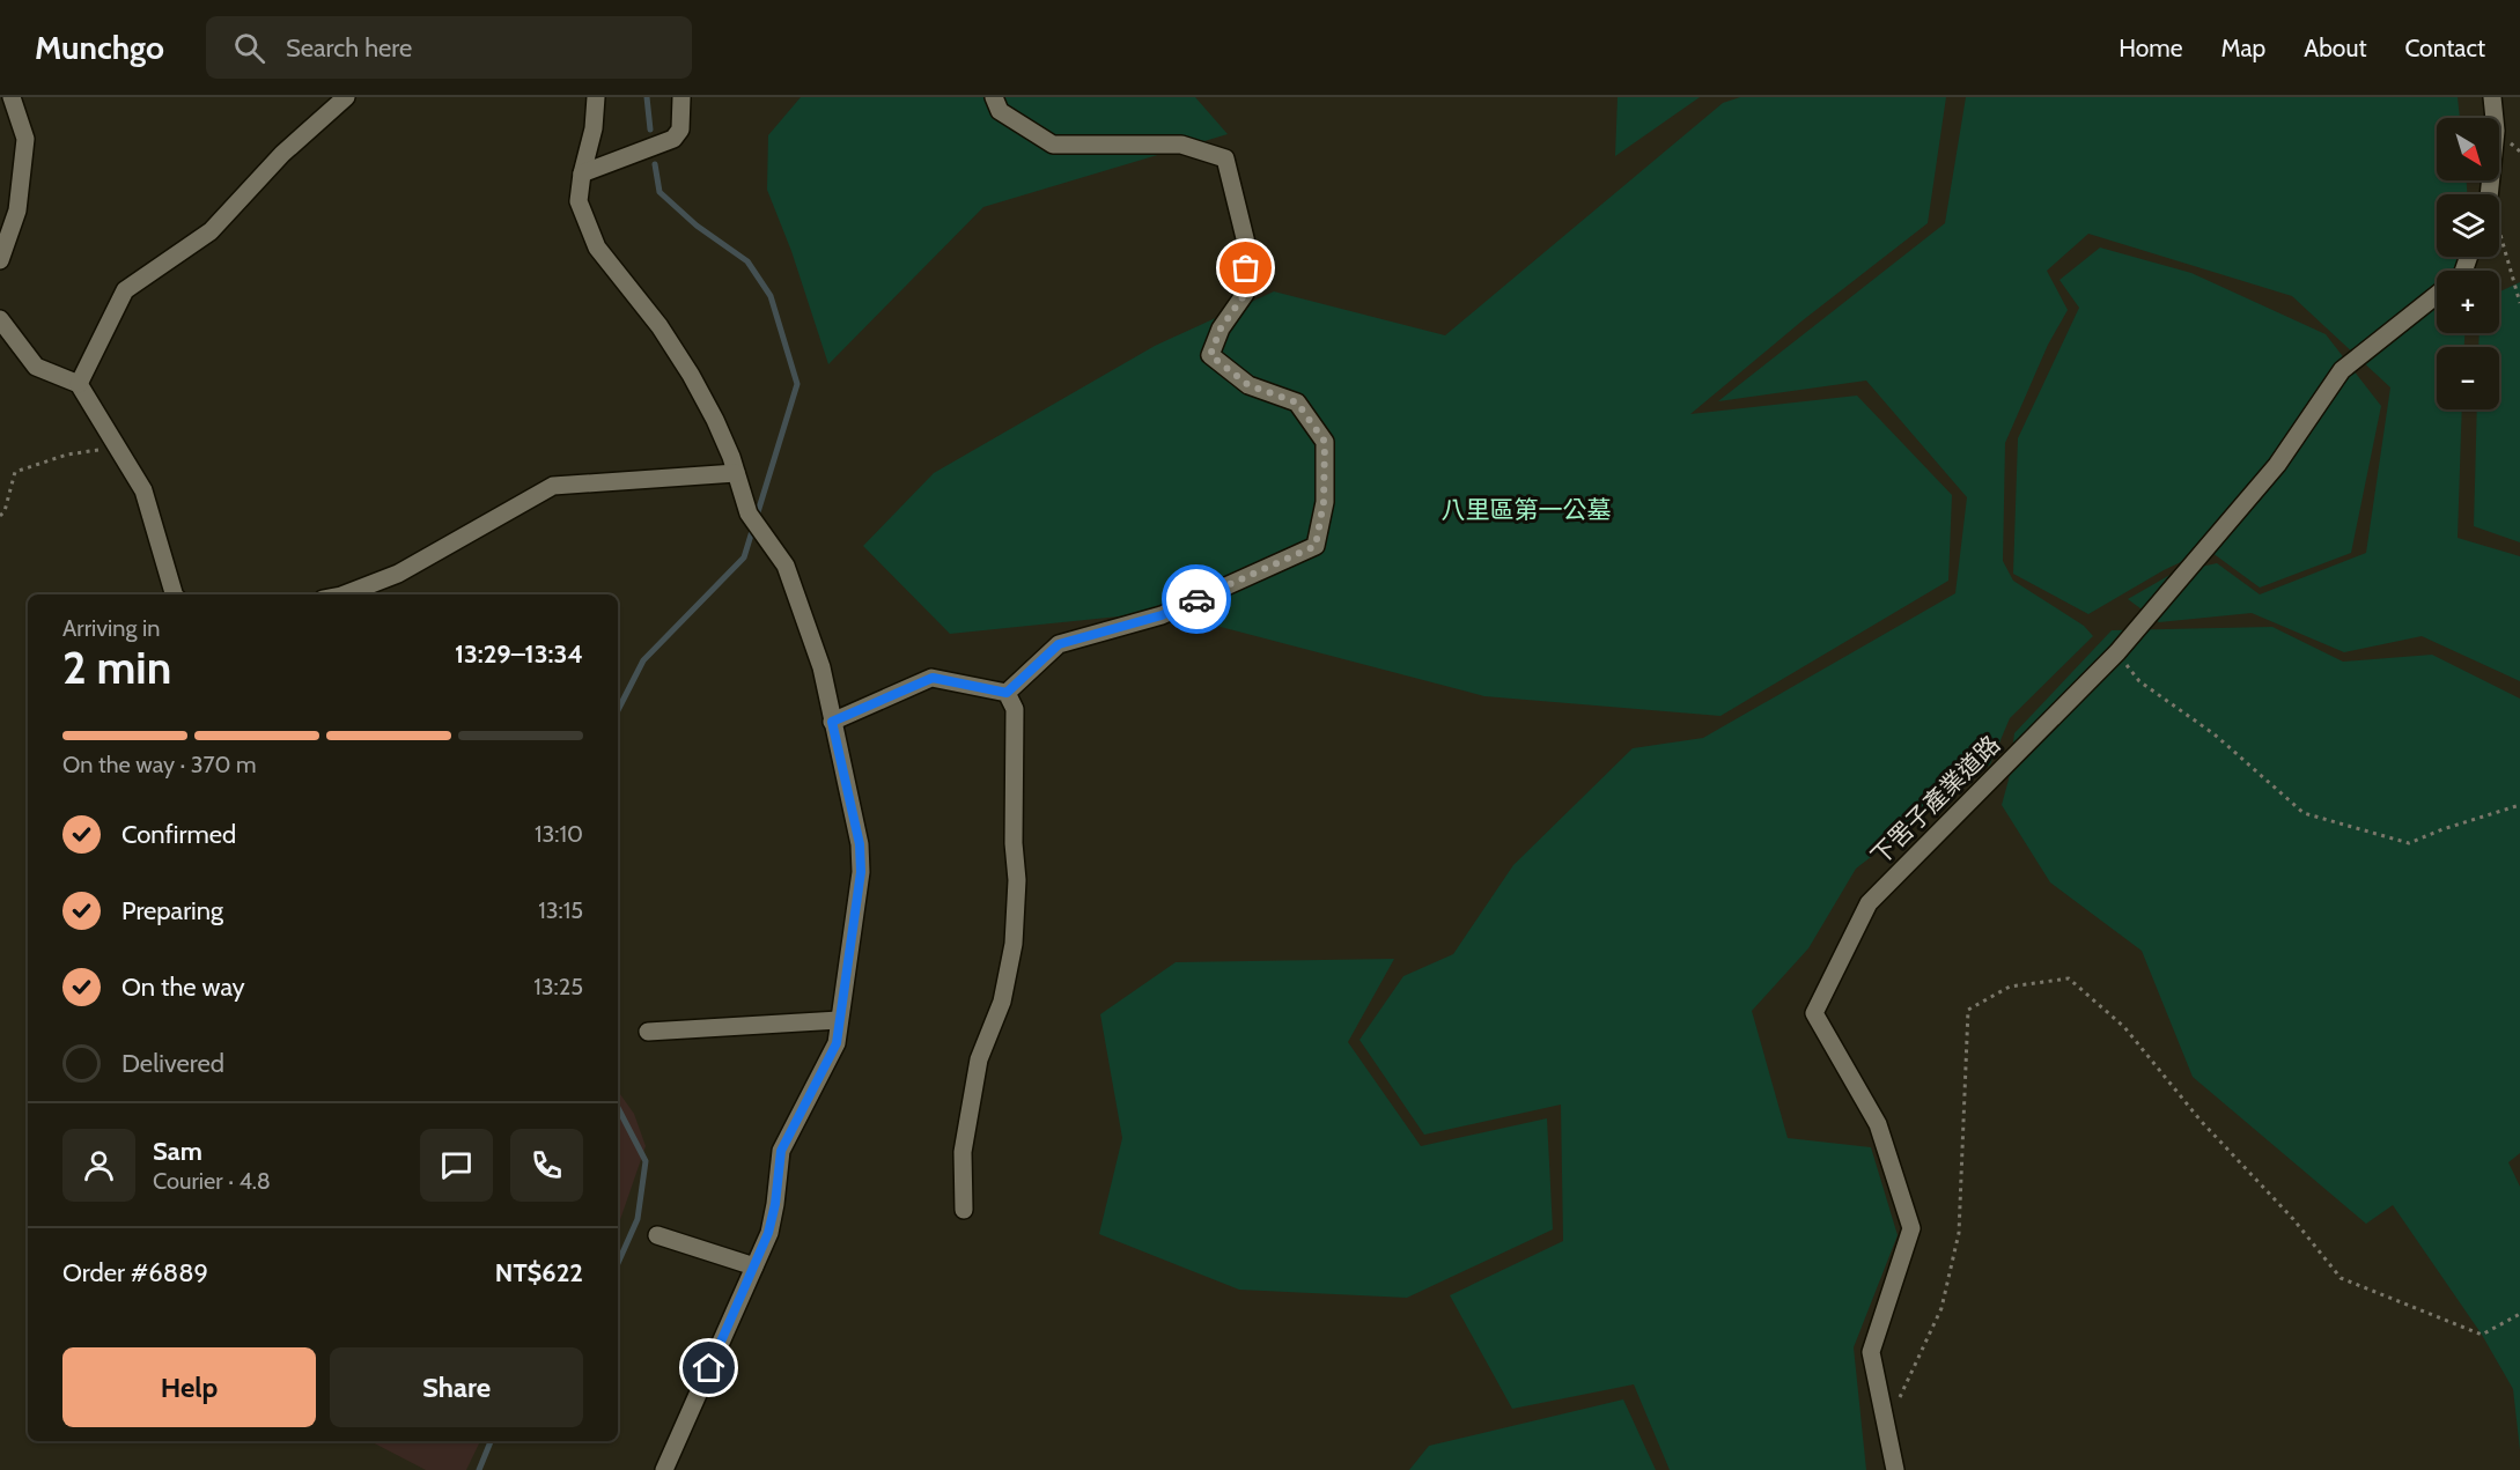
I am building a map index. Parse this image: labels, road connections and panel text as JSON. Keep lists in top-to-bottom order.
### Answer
{
  "streets": {
    "street": ["下罟子產業道路"]
  },
  "parks": ["八里區第一公墓"],
  "north": "bottom right",
  "page": {
    "header": "Munchgo",
    "search": "Search here",
    "nav": [
      "Home",
      "Map",
      "About",
      "Contact"
    ],
    "map_buttons": ["+", "−"],
    "heading": ["2 min", "Arriving in", "13:29–13:34"],
    "panel": [
      "Sam",
      "Courier · 4.8",
      "Order #6889",
      "NT$622"
    ],
    "bar": "On the way · 370 m",
    "list": [
      ["Confirmed", "13:10"],
      ["Preparing", "13:15"],
      ["On the way", "13:25"],
      "Delivered"
    ],
    "buttons": ["Help", "Share"]
  }
}
